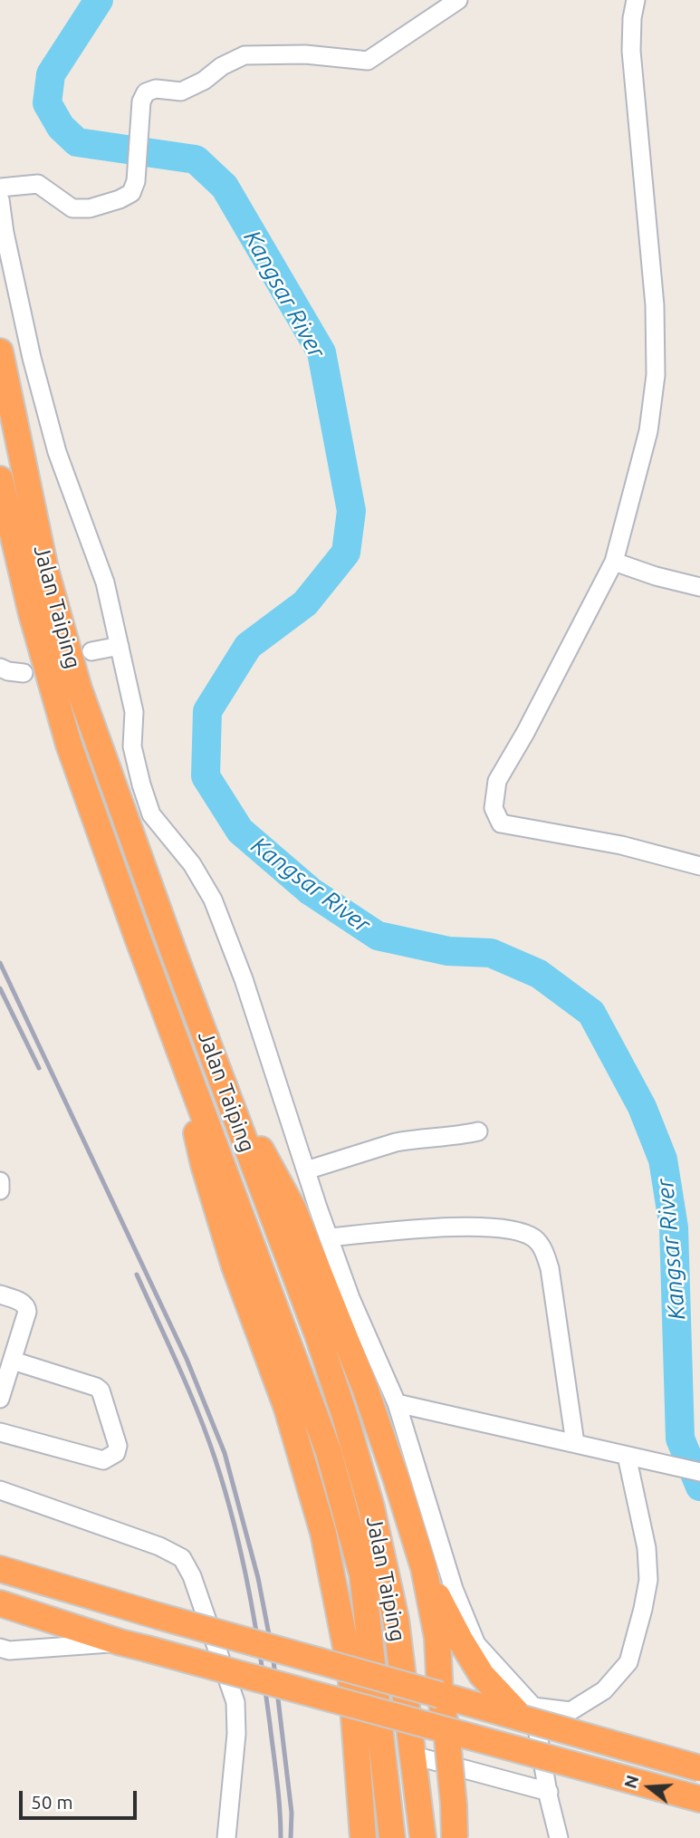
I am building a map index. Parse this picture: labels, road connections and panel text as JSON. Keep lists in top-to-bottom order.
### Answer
{
  "streets": {
    "highway": ["Jalan Taiping"]
  },
  "water": ["Kangsar River"],
  "scale_bar": "50 m",
  "north": "left"
}
